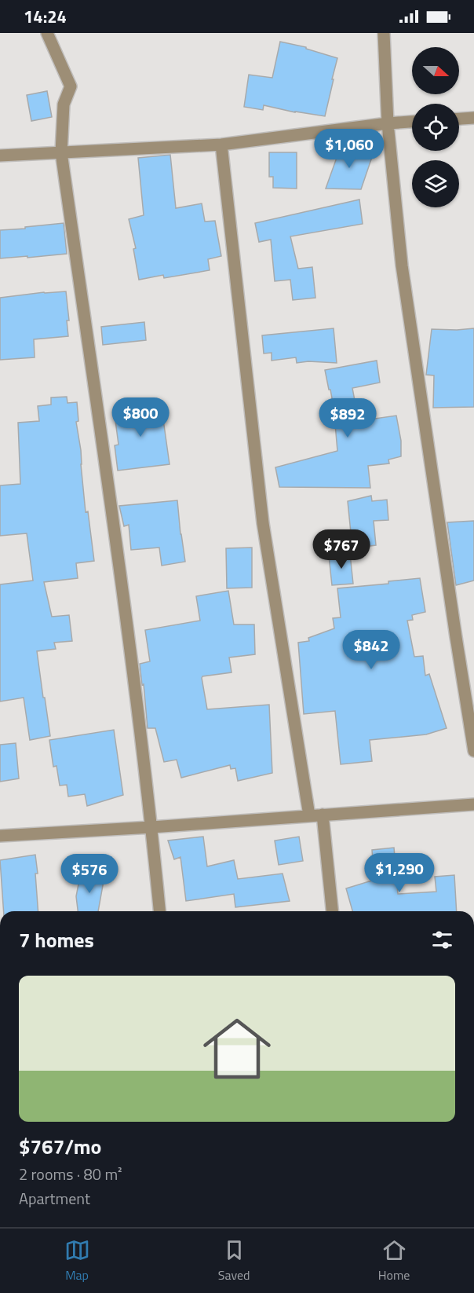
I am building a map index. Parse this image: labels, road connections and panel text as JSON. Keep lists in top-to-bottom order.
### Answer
{
  "north": "right",
  "page": {
    "status": "14:24",
    "price": [
      "$1,060",
      "$800",
      "$892",
      "$767",
      "$842",
      "$1,290",
      "$576"
    ],
    "heading": "7 homes",
    "list": [
      {
        "name": "$767/mo",
        "note": "2 rooms · 80 m² · Apartment"
      }
    ],
    "tabs": ["Map", "Saved", "Home"]
  }
}
